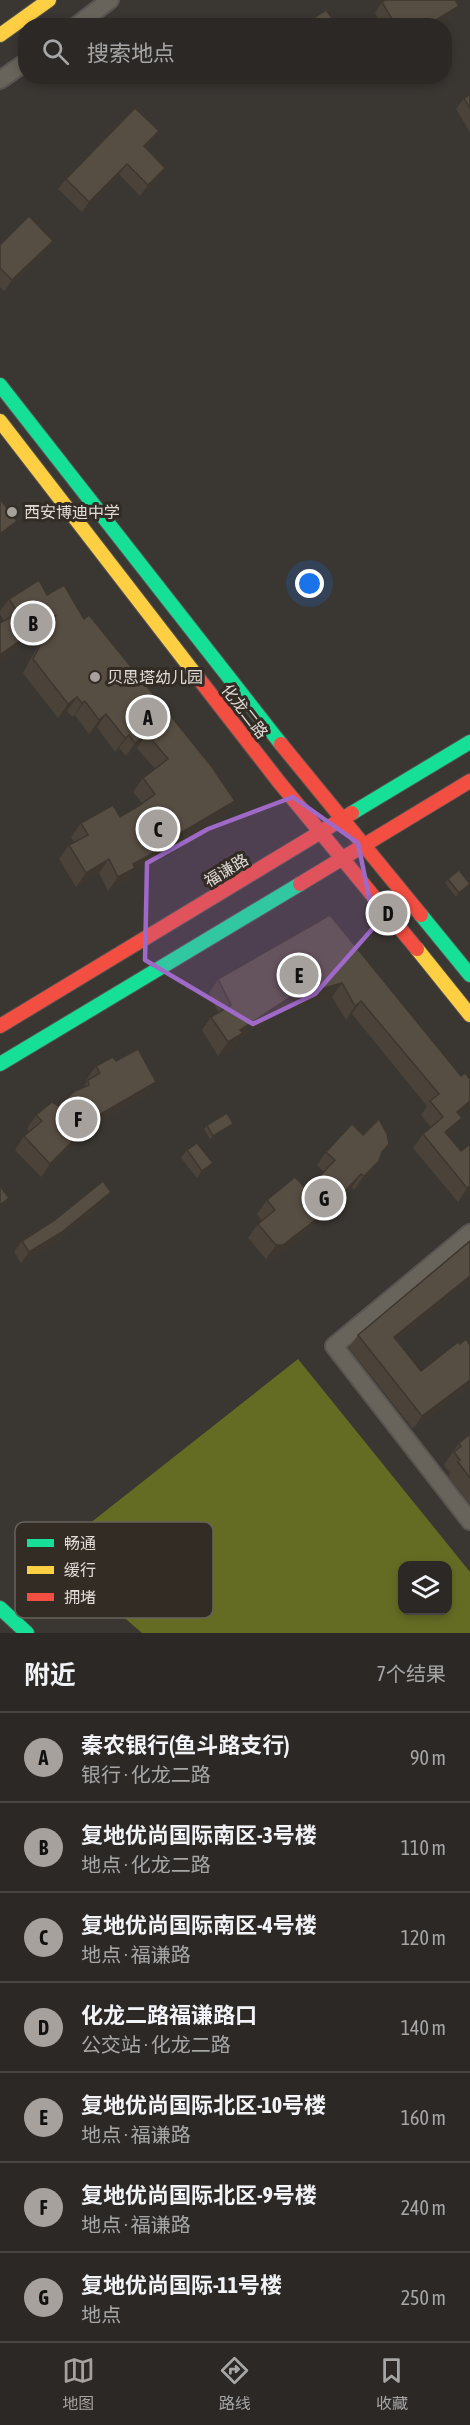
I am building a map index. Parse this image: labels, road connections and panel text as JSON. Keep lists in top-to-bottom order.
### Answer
{
  "streets": {
    "street": ["化龙二路", "福谦路"]
  },
  "crossings": [
    ["化龙二路", "福谦路"]
  ],
  "places": ["西安博迪中学", "贝思塔幼儿园"],
  "legend": ["畅通", "缓行", "拥堵"],
  "page": {
    "search": "搜索地点",
    "pins": [
      "B",
      "A",
      "C",
      "D",
      "E",
      "F",
      "G"
    ],
    "heading": ["附近", "7个结果"],
    "list": [
      {
        "mark": "A",
        "name": "秦农银行(鱼斗路支行)",
        "note": "银行 · 化龙二路",
        "value": "90 m"
      },
      {
        "mark": "B",
        "name": "复地优尚国际南区-3号楼",
        "note": "地点 · 化龙二路",
        "value": "110 m"
      },
      {
        "mark": "C",
        "name": "复地优尚国际南区-4号楼",
        "note": "地点 · 福谦路",
        "value": "120 m"
      },
      {
        "mark": "D",
        "name": "化龙二路福谦路口",
        "note": "公交站 · 化龙二路",
        "value": "140 m"
      },
      {
        "mark": "E",
        "name": "复地优尚国际北区-10号楼",
        "note": "地点 · 福谦路",
        "value": "160 m"
      },
      {
        "mark": "F",
        "name": "复地优尚国际北区-9号楼",
        "note": "地点 · 福谦路",
        "value": "240 m"
      },
      {
        "mark": "G",
        "name": "复地优尚国际-11号楼",
        "note": "地点",
        "value": "250 m"
      }
    ],
    "nav": ["地图", "路线", "收藏"]
  }
}
